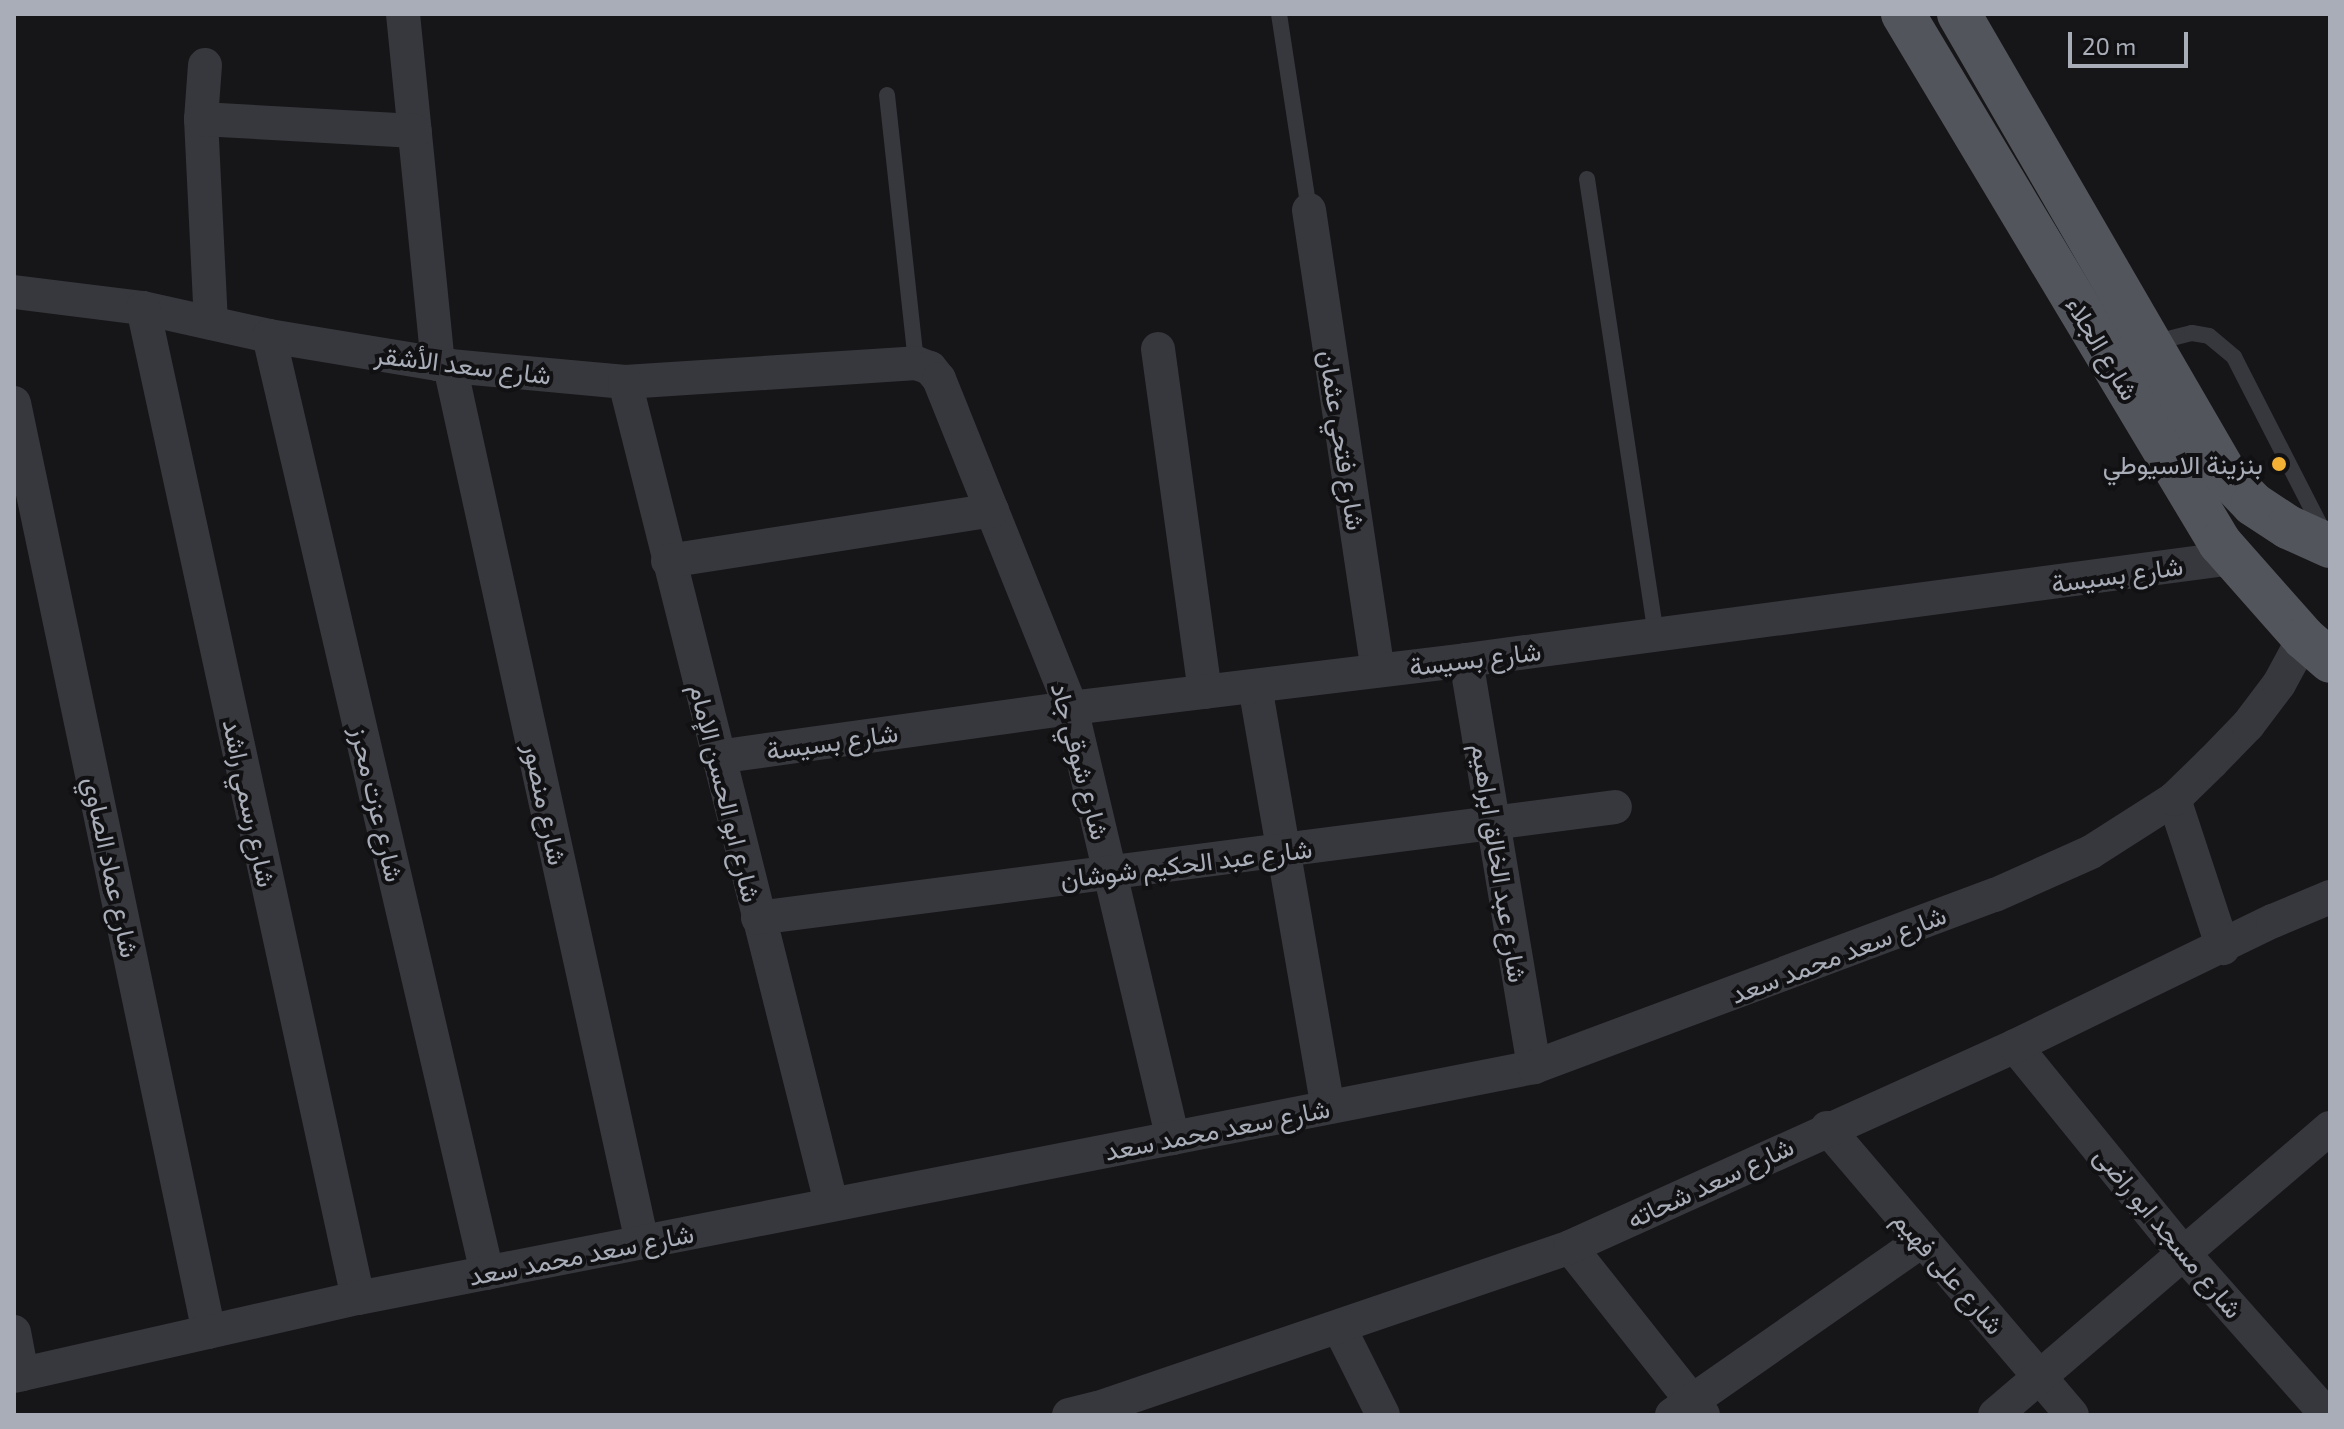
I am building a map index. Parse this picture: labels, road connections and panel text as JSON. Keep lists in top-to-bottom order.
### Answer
{
  "streets": {
    "main road": ["شارع الجلاء"],
    "street": [
      "شارع سعد الأشقر",
      "شارع فتحي عثمان",
      "شارع بسيسة",
      "شارع شوقي جاد",
      "شارع ابو الحسن الإمام",
      "شارع رسمي راشد",
      "شارع عزت محرز",
      "شارع منصور",
      "شارع عبد الحكيم شوشان",
      "شارع عبد الخالق ابراهيم",
      "شارع عماد الصاوي",
      "شارع سعد محمد سعد",
      "شارع سعد شحاته",
      "شارع مسجد ابو راضى",
      "شارع على فهيم"
    ]
  },
  "crossings": [
    ["شارع الجلاء", "شارع بسيسة"],
    ["شارع الجلاء", "شارع سعد محمد سعد"],
    ["شارع سعد الأشقر", "شارع شوقي جاد"],
    ["شارع سعد الأشقر", "شارع ابو الحسن الإمام"],
    ["شارع سعد الأشقر", "شارع رسمي راشد"],
    ["شارع سعد الأشقر", "شارع عزت محرز"],
    ["شارع سعد الأشقر", "شارع منصور"],
    ["شارع فتحي عثمان", "شارع بسيسة"],
    ["شارع بسيسة", "شارع شوقي جاد"],
    ["شارع بسيسة", "شارع ابو الحسن الإمام"],
    ["شارع بسيسة", "شارع عبد الخالق ابراهيم"],
    ["شارع شوقي جاد", "شارع عبد الحكيم شوشان"],
    ["شارع شوقي جاد", "شارع سعد محمد سعد"],
    ["شارع ابو الحسن الإمام", "شارع عبد الحكيم شوشان"],
    ["شارع ابو الحسن الإمام", "شارع سعد محمد سعد"],
    ["شارع رسمي راشد", "شارع سعد محمد سعد"],
    ["شارع عزت محرز", "شارع سعد محمد سعد"],
    ["شارع منصور", "شارع سعد محمد سعد"],
    ["شارع عبد الحكيم شوشان", "شارع عبد الخالق ابراهيم"],
    ["شارع عبد الخالق ابراهيم", "شارع سعد محمد سعد"],
    ["شارع عماد الصاوي", "شارع سعد محمد سعد"],
    ["شارع سعد شحاته", "شارع مسجد ابو راضى"],
    ["شارع سعد شحاته", "شارع على فهيم"]
  ],
  "places": ["بنزينة الاسيوطي"],
  "scale_bar": "20 m"
}
